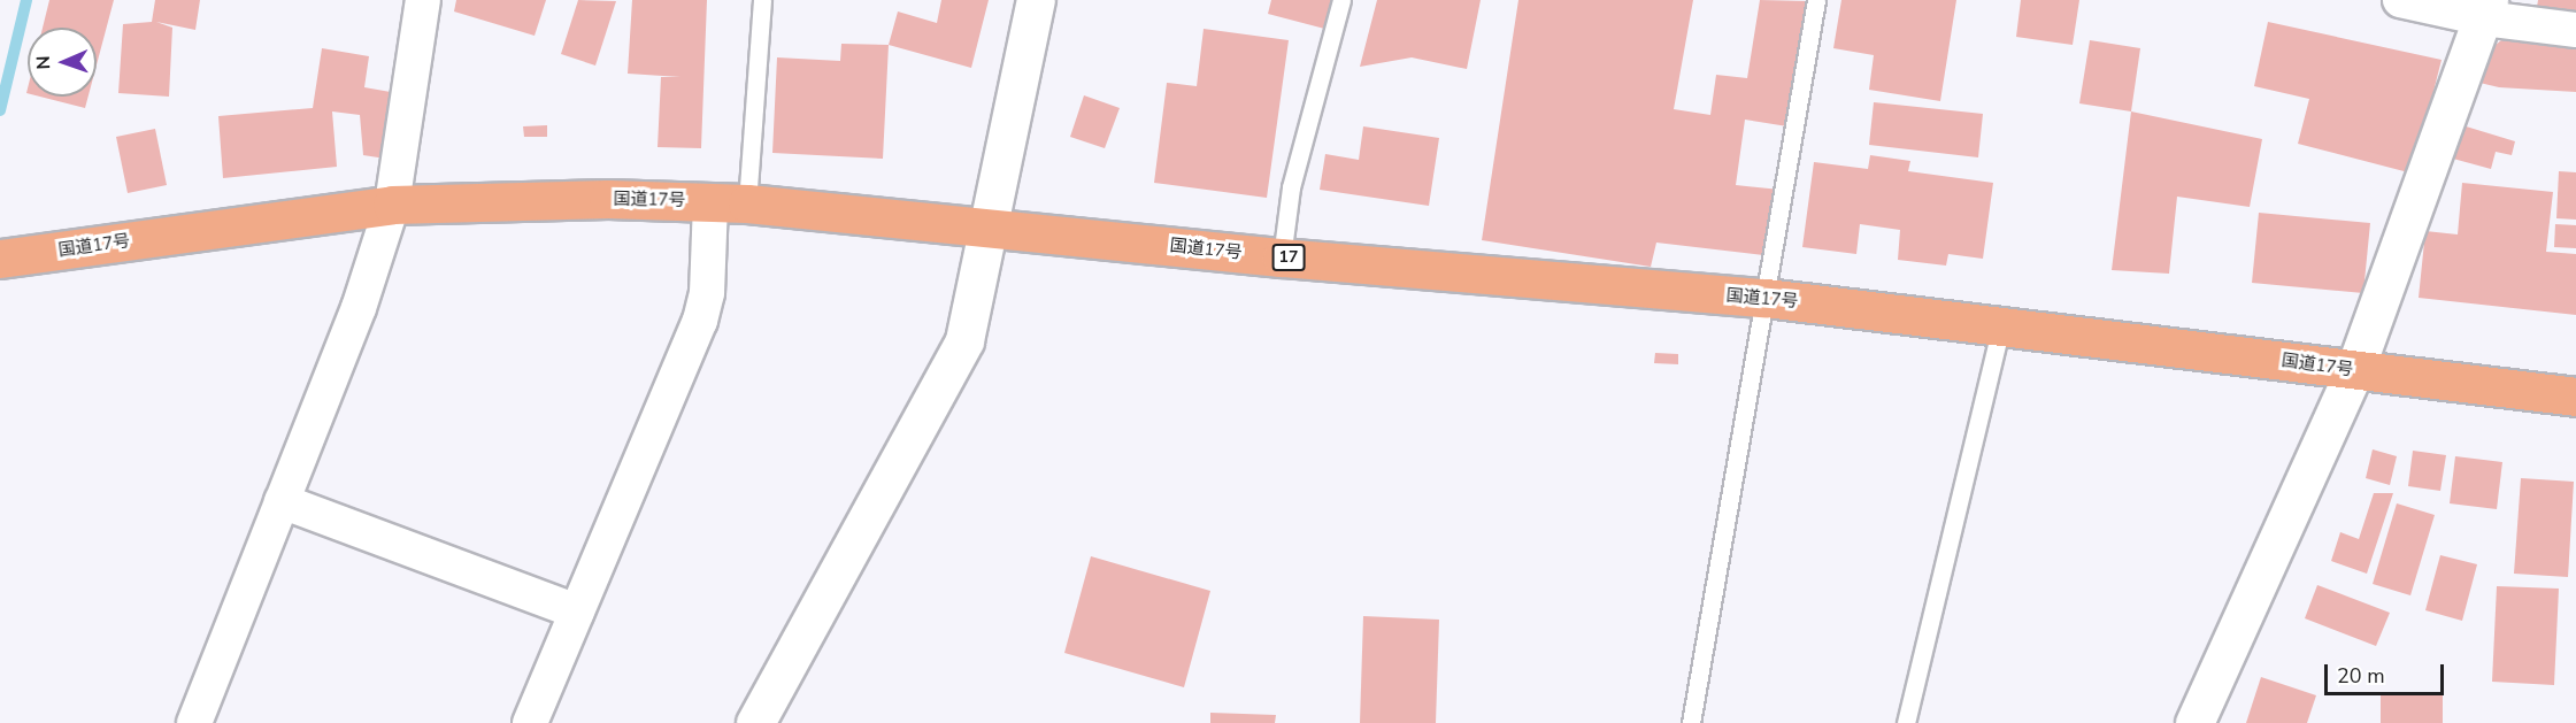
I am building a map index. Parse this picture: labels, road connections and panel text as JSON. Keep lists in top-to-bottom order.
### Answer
{
  "streets": {
    "highway": ["国道17号", "17"]
  },
  "scale_bar": "20 m",
  "north": "left"
}
